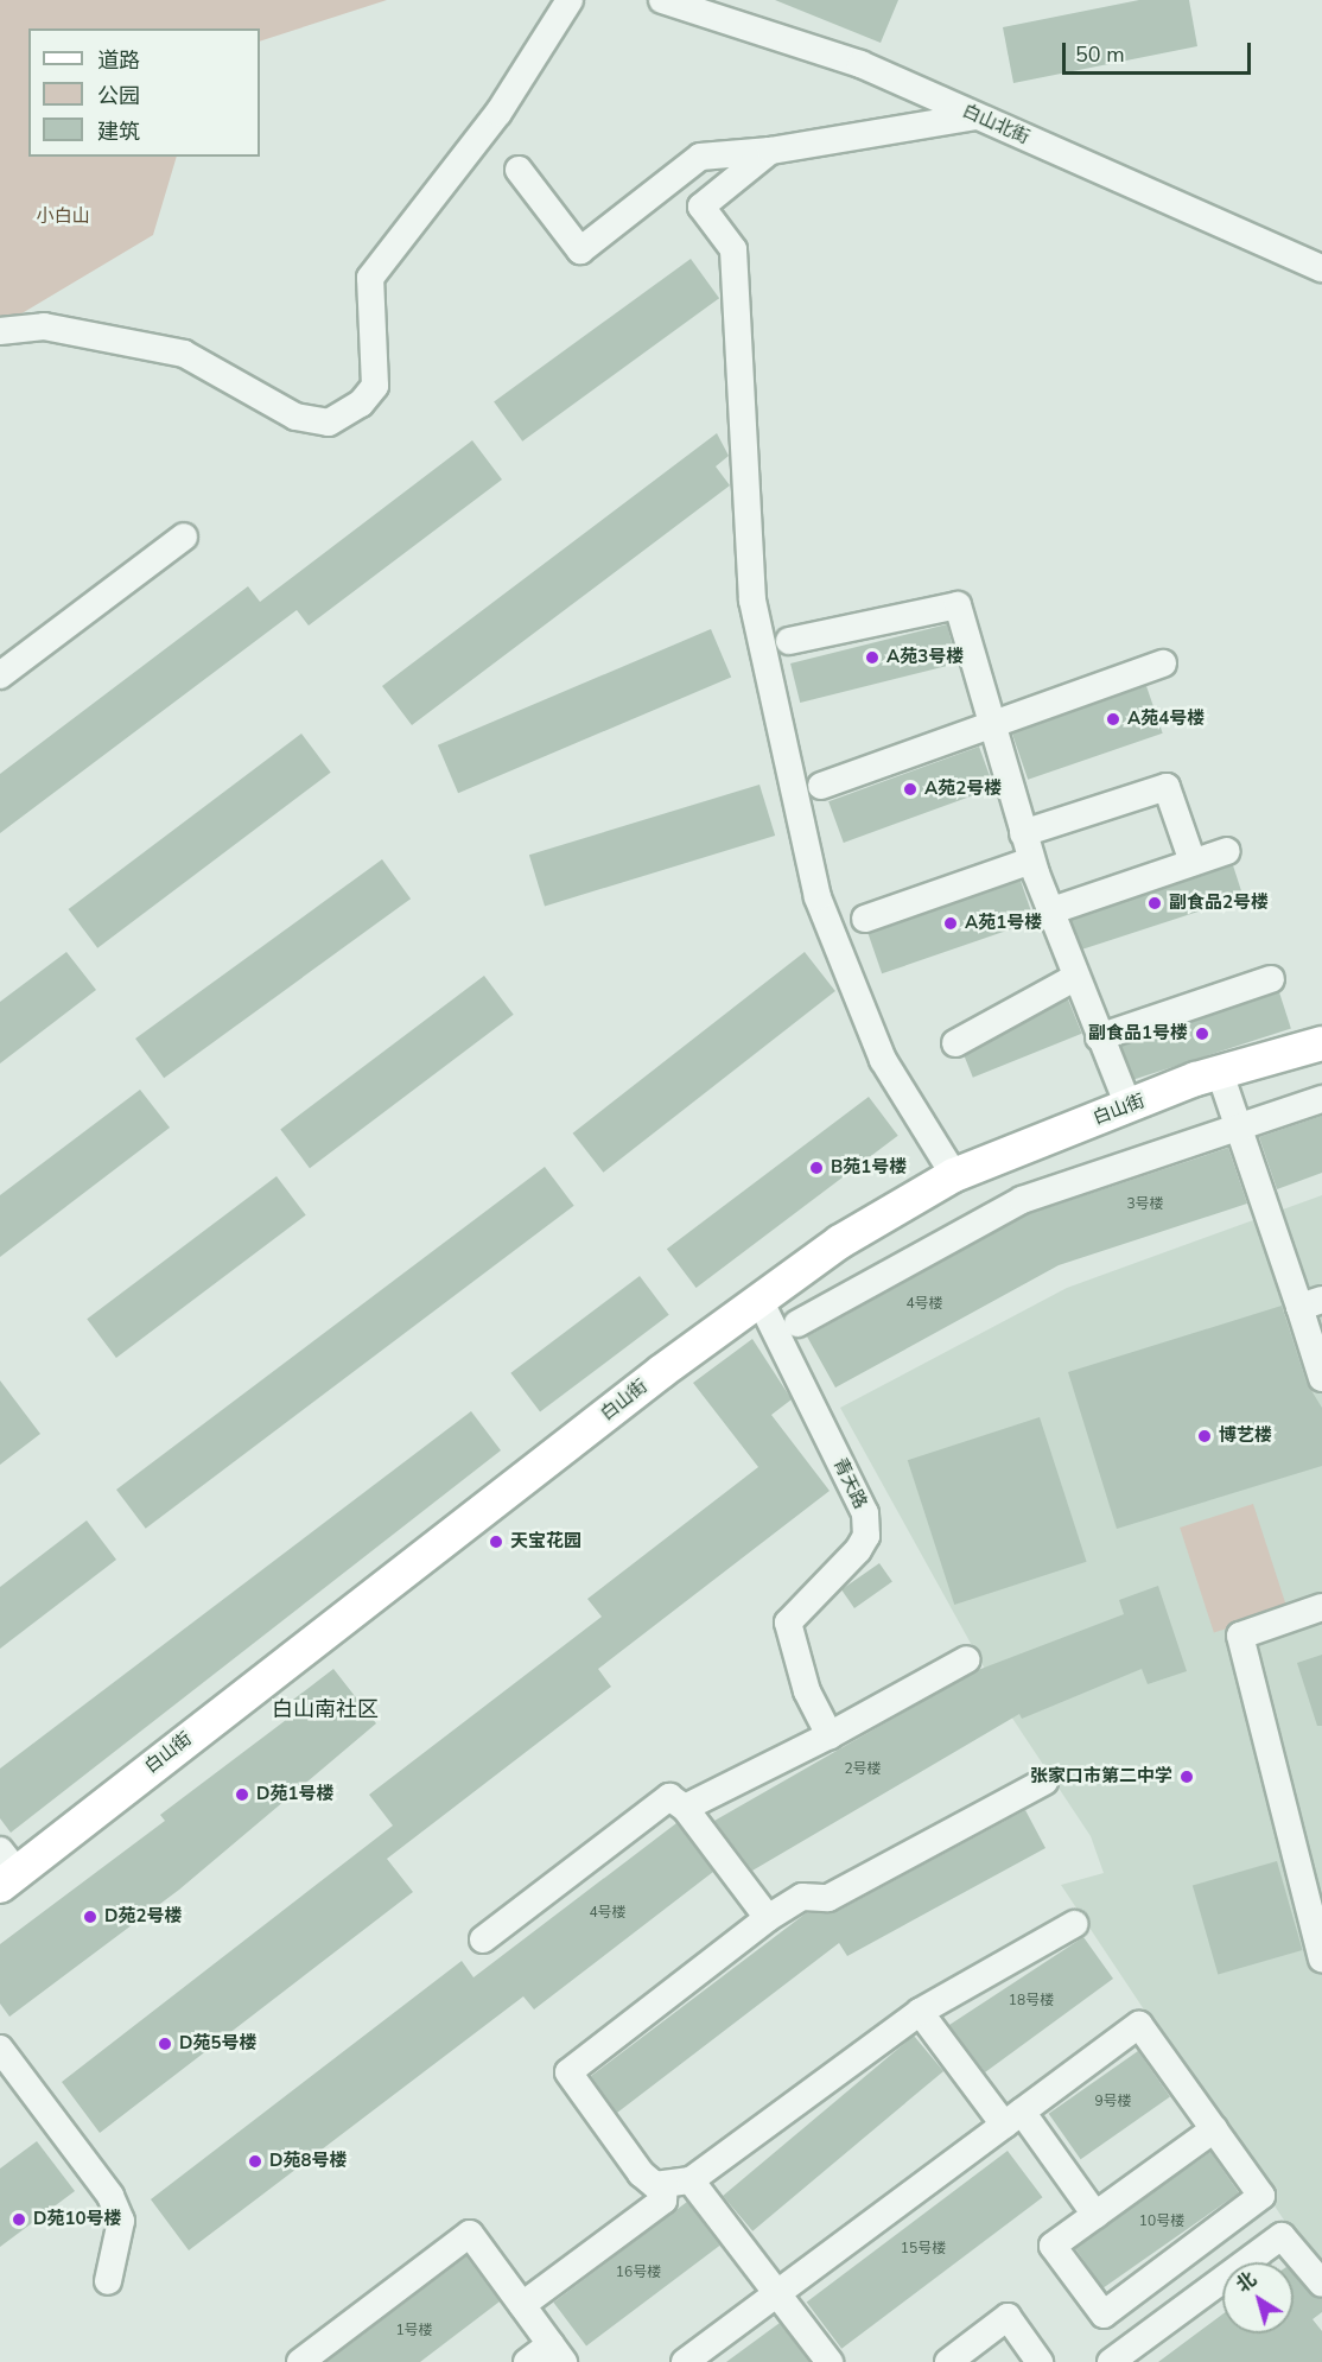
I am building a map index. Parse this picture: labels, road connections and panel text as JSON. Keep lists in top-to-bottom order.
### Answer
{
  "streets": {
    "main road": ["白山街"],
    "street": ["白山北街", "青天路"]
  },
  "crossings": [
    ["白山街", "青天路"]
  ],
  "districts": ["白山南社区"],
  "parks": ["小白山"],
  "places": [
    "A苑3号楼",
    "A苑4号楼",
    "A苑2号楼",
    "副食品2号楼",
    "A苑1号楼",
    "副食品1号楼",
    "B苑1号楼",
    "博艺楼",
    "天宝花园",
    "张家口市第二中学",
    "D苑1号楼",
    "D苑2号楼",
    "D苑5号楼",
    "D苑8号楼",
    "D苑10号楼"
  ],
  "house_numbers": [
    "3号楼",
    "4号楼",
    "2号楼",
    "4号楼",
    "18号楼",
    "9号楼",
    "10号楼",
    "15号楼",
    "16号楼",
    "1号楼"
  ],
  "legend": ["道路", "公园", "建筑"],
  "scale_bar": "50 m",
  "north": "top left"
}
